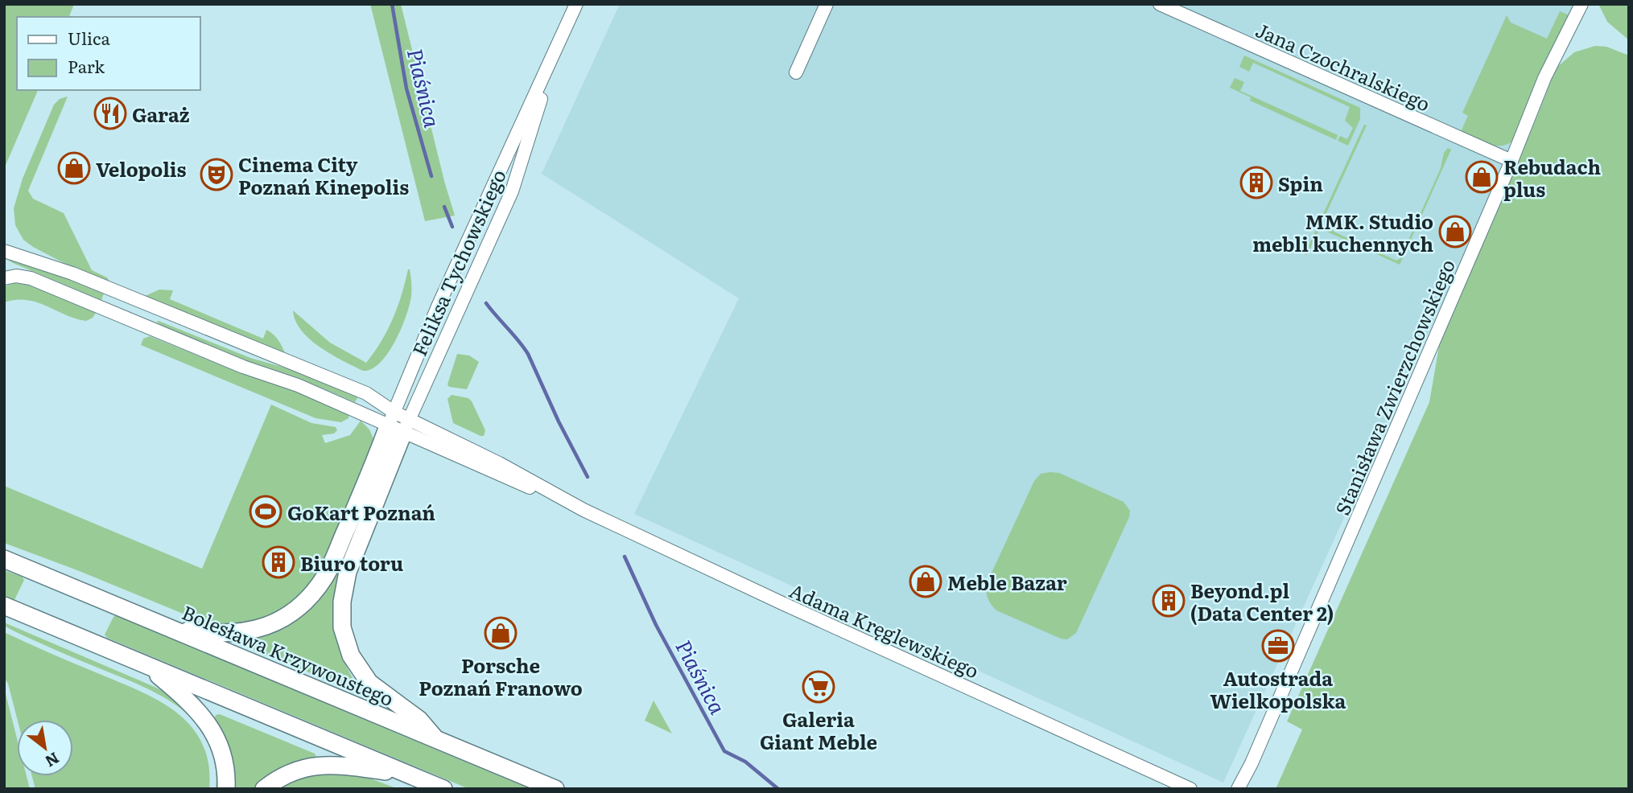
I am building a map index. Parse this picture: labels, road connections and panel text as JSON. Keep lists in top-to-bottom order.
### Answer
{
  "streets": {
    "main road": ["Bolesława Krzywoustego"],
    "street": [
      "Jana Czochralskiego",
      "Feliksa Tychowskiego",
      "Stanisława Zwierzchowskiego",
      "Adama Kręglewskiego"
    ]
  },
  "crossings": [
    ["Jana Czochralskiego", "Stanisława Zwierzchowskiego"],
    ["Feliksa Tychowskiego", "Adama Kręglewskiego"]
  ],
  "water": ["Piaśnica"],
  "places": {
    "restaurant": ["Garaż"],
    "shop": [
      "Velopolis",
      "Rebudach plus",
      "MMK. Studio mebli kuchennych",
      "Meble Bazar",
      "Porsche Poznań Franowo"
    ],
    "theatre": ["Cinema City Poznań Kinepolis"],
    "building": ["Spin", "Biuro toru", "Beyond.pl (Data Center 2)"],
    "sports": ["GoKart Poznań"],
    "office": ["Autostrada Wielkopolska"],
    "supermarket": ["Galeria Giant Meble"]
  },
  "legend": ["Ulica", "Park"],
  "north": "bottom right"
}
